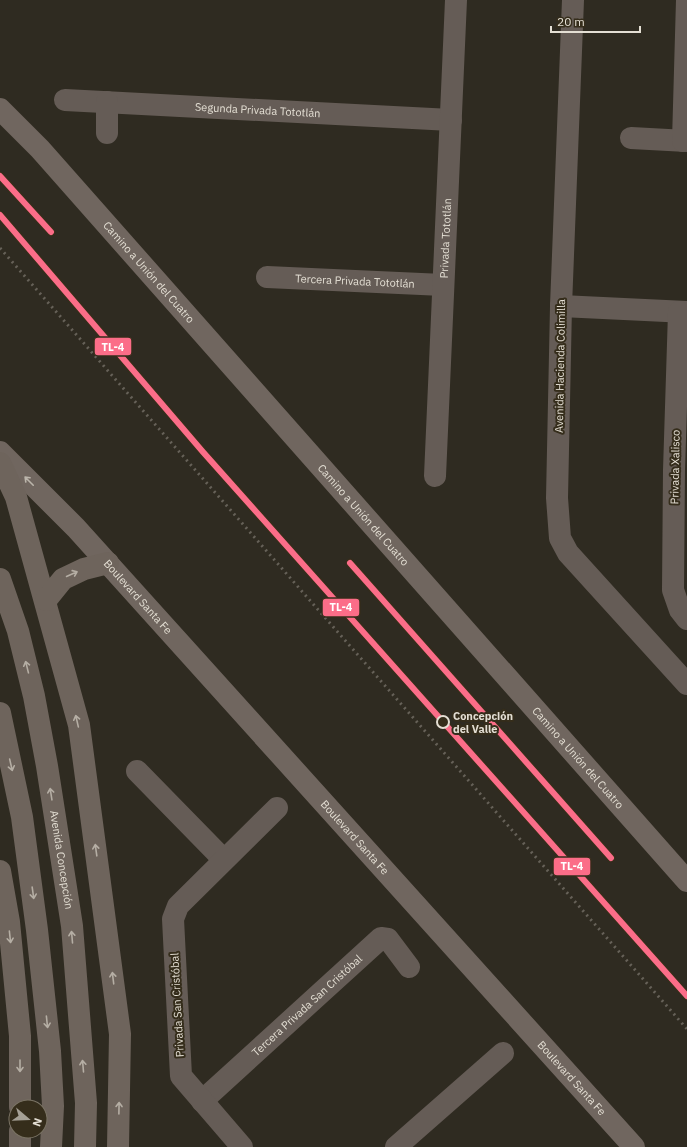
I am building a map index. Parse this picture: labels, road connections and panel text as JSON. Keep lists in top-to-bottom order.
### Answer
{
  "streets": {
    "main road": ["Avenida Concepción"],
    "street": [
      "Segunda Privada Tototlán",
      "Privada Tototlán",
      "Camino a Unión del Cuatro",
      "Tercera Privada Tototlán",
      "Avenida Hacienda Colimilla",
      "Privada Xalisco",
      "Boulevard Santa Fe",
      "Privada San Cristóbal",
      "Tercera Privada San Cristóbal"
    ]
  },
  "crossings": [
    ["Segunda Privada Tototlán", "Privada Tototlán"],
    ["Privada Tototlán", "Tercera Privada Tototlán"],
    ["Privada San Cristóbal", "Tercera Privada San Cristóbal"]
  ],
  "places": ["Concepción del Valle"],
  "lines": ["transit line TL-4"],
  "scale_bar": "20 m",
  "north": "right"
}
